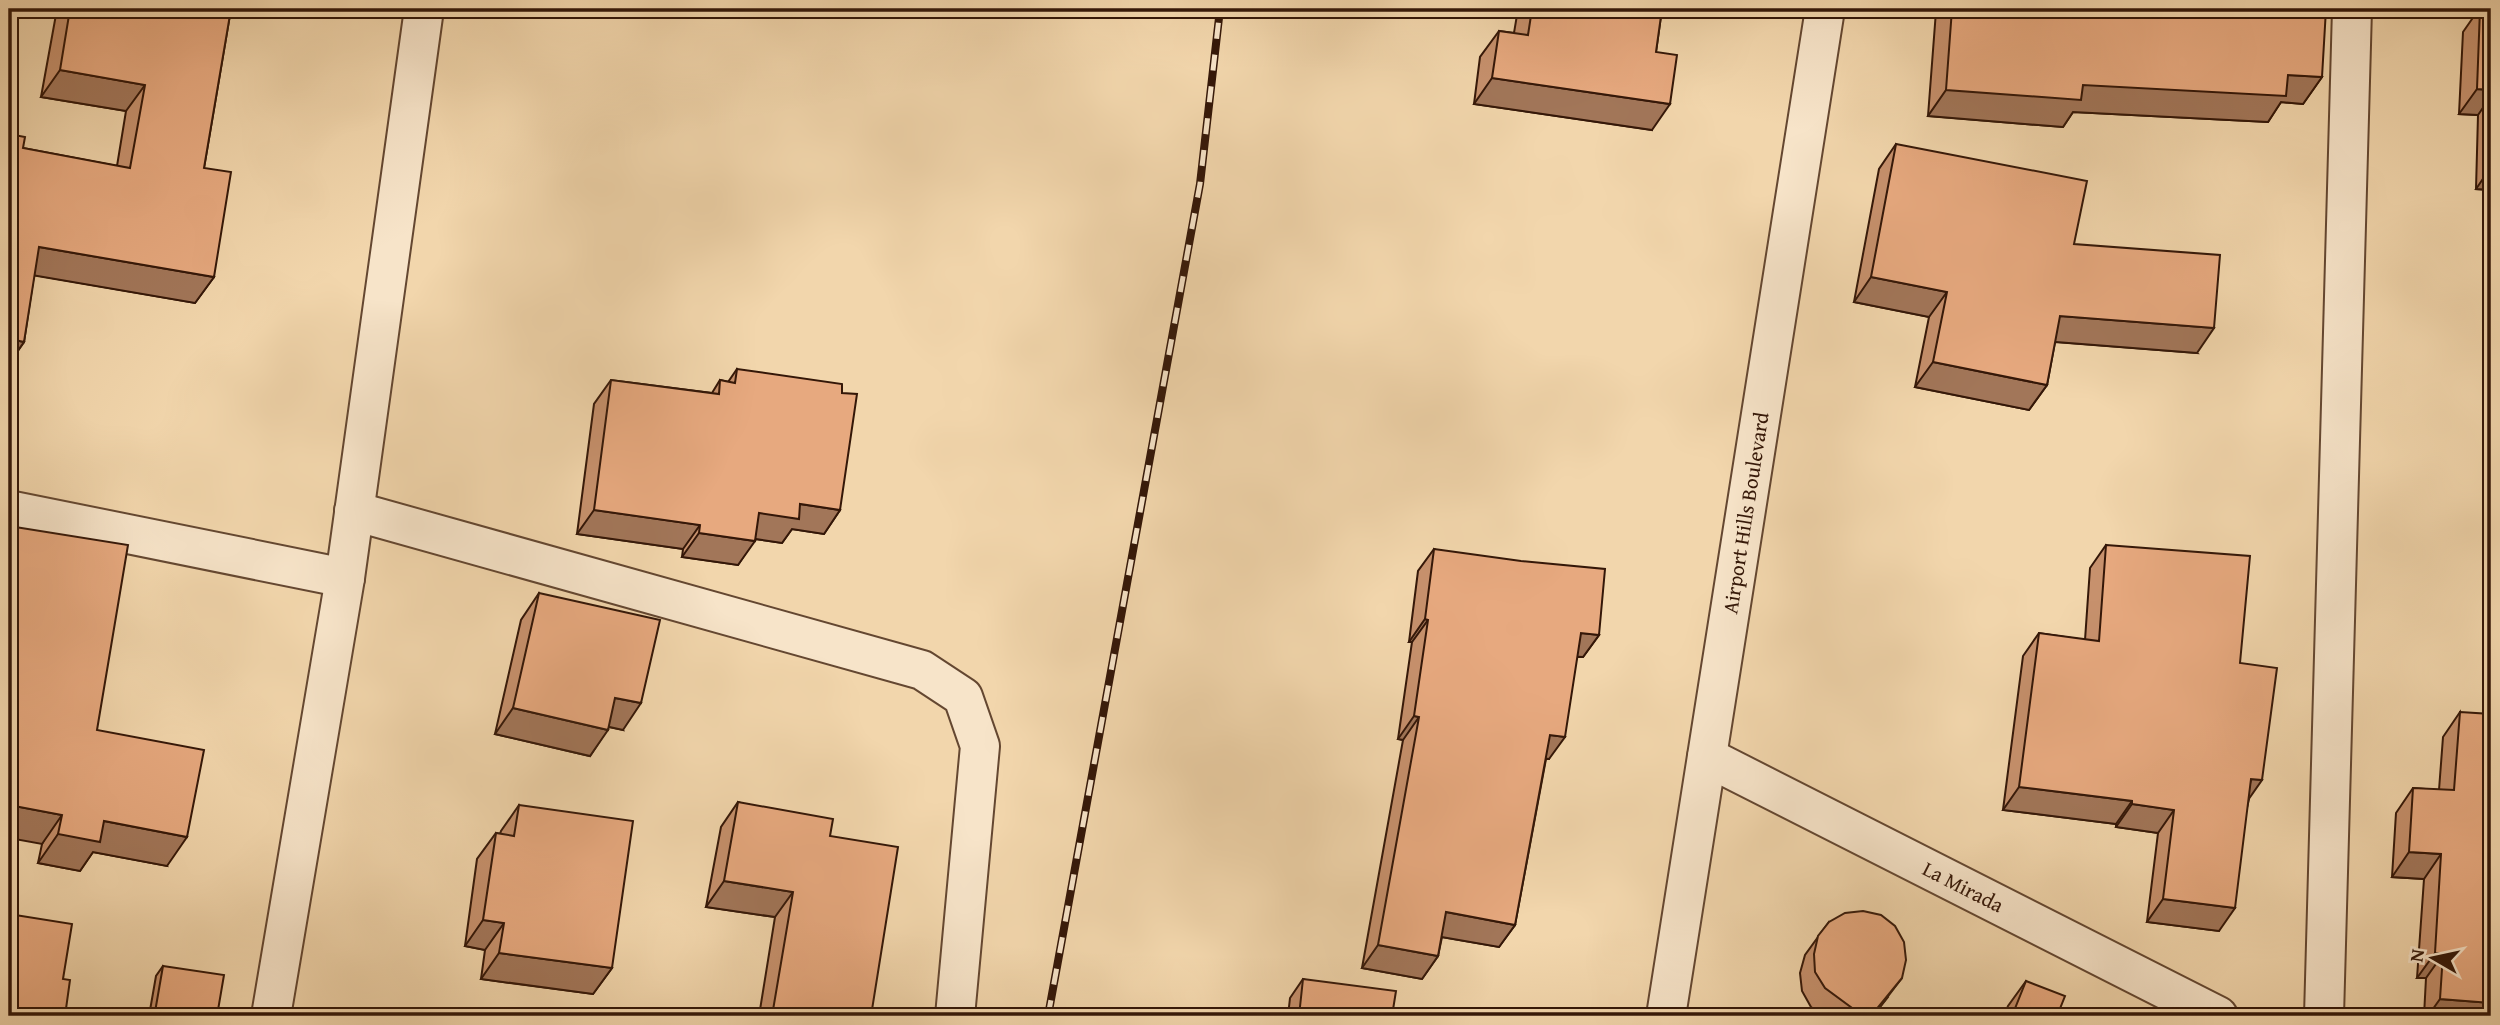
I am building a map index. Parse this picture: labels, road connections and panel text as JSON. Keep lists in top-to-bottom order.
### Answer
{
  "streets": {
    "street": ["Airport Hills Boulevard", "La Mirada"]
  },
  "crossings": [
    ["Airport Hills Boulevard", "La Mirada"]
  ],
  "north": "left"
}
